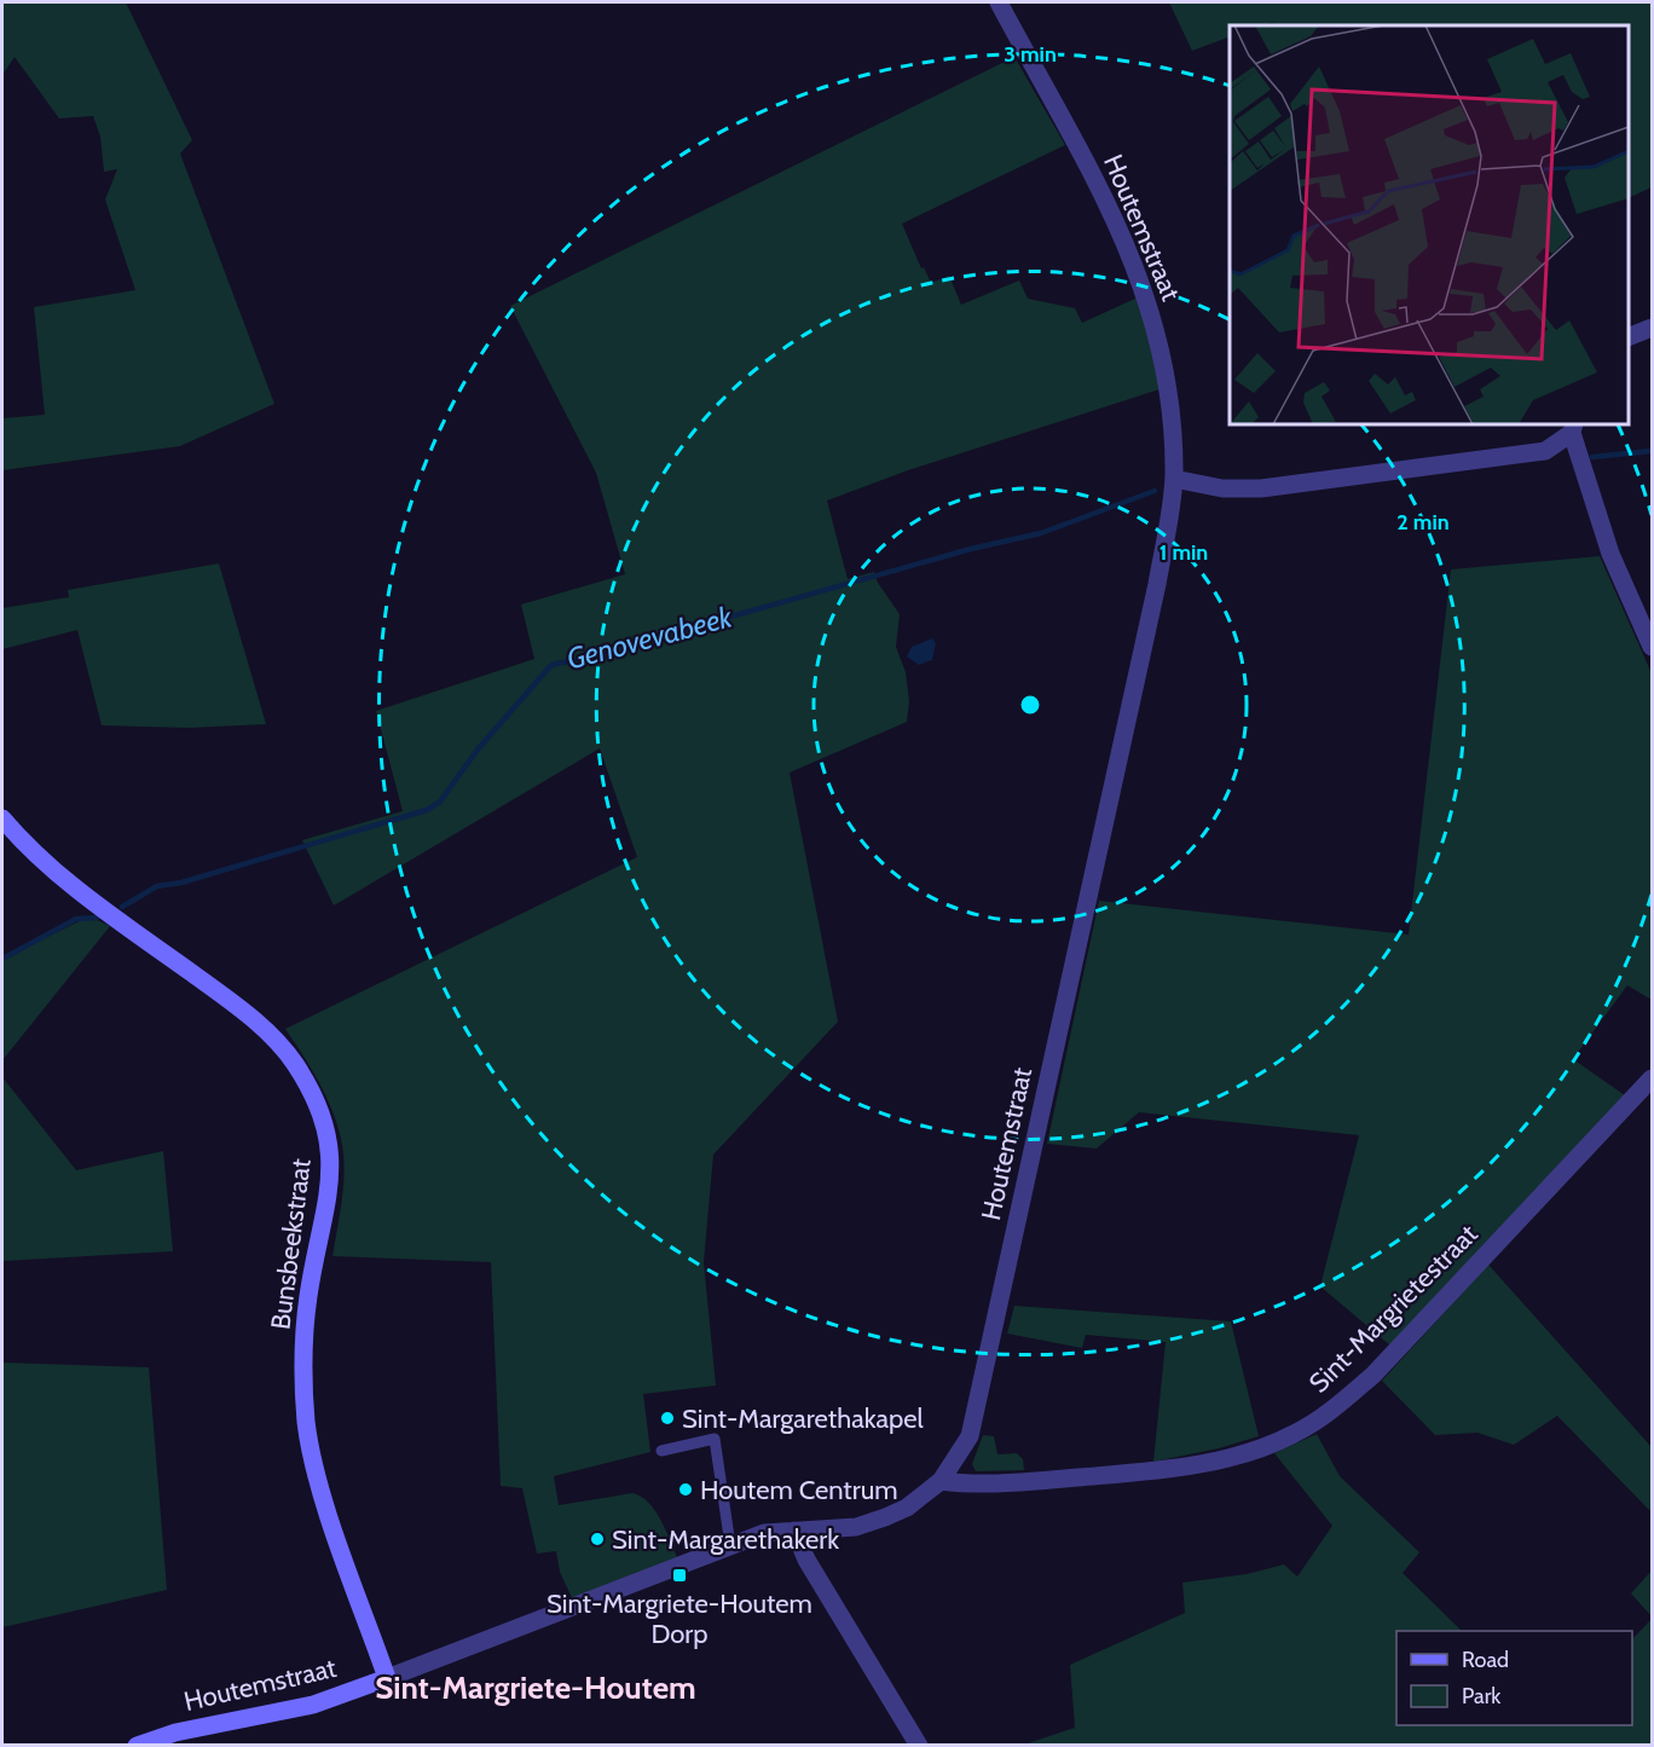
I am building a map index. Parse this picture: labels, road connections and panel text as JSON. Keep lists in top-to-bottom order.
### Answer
{
  "streets": {
    "street": ["Houtemstraat", "Bunsbeekstraat", "Sint-Margrietestraat"]
  },
  "crossings": [
    ["Houtemstraat", "Bunsbeekstraat"],
    ["Houtemstraat", "Sint-Margrietestraat"]
  ],
  "districts": ["Sint-Margriete-Houtem"],
  "water": ["Genovevabeek"],
  "places": {
    "other": ["Sint-Margarethakapel", "Houtem Centrum", "Sint-Margarethakerk"],
    "transit": ["Sint-Margriete-Houtem Dorp"]
  },
  "legend": ["Road", "Park"],
  "rings": ["3 min", "2 min", "1 min"]
}
